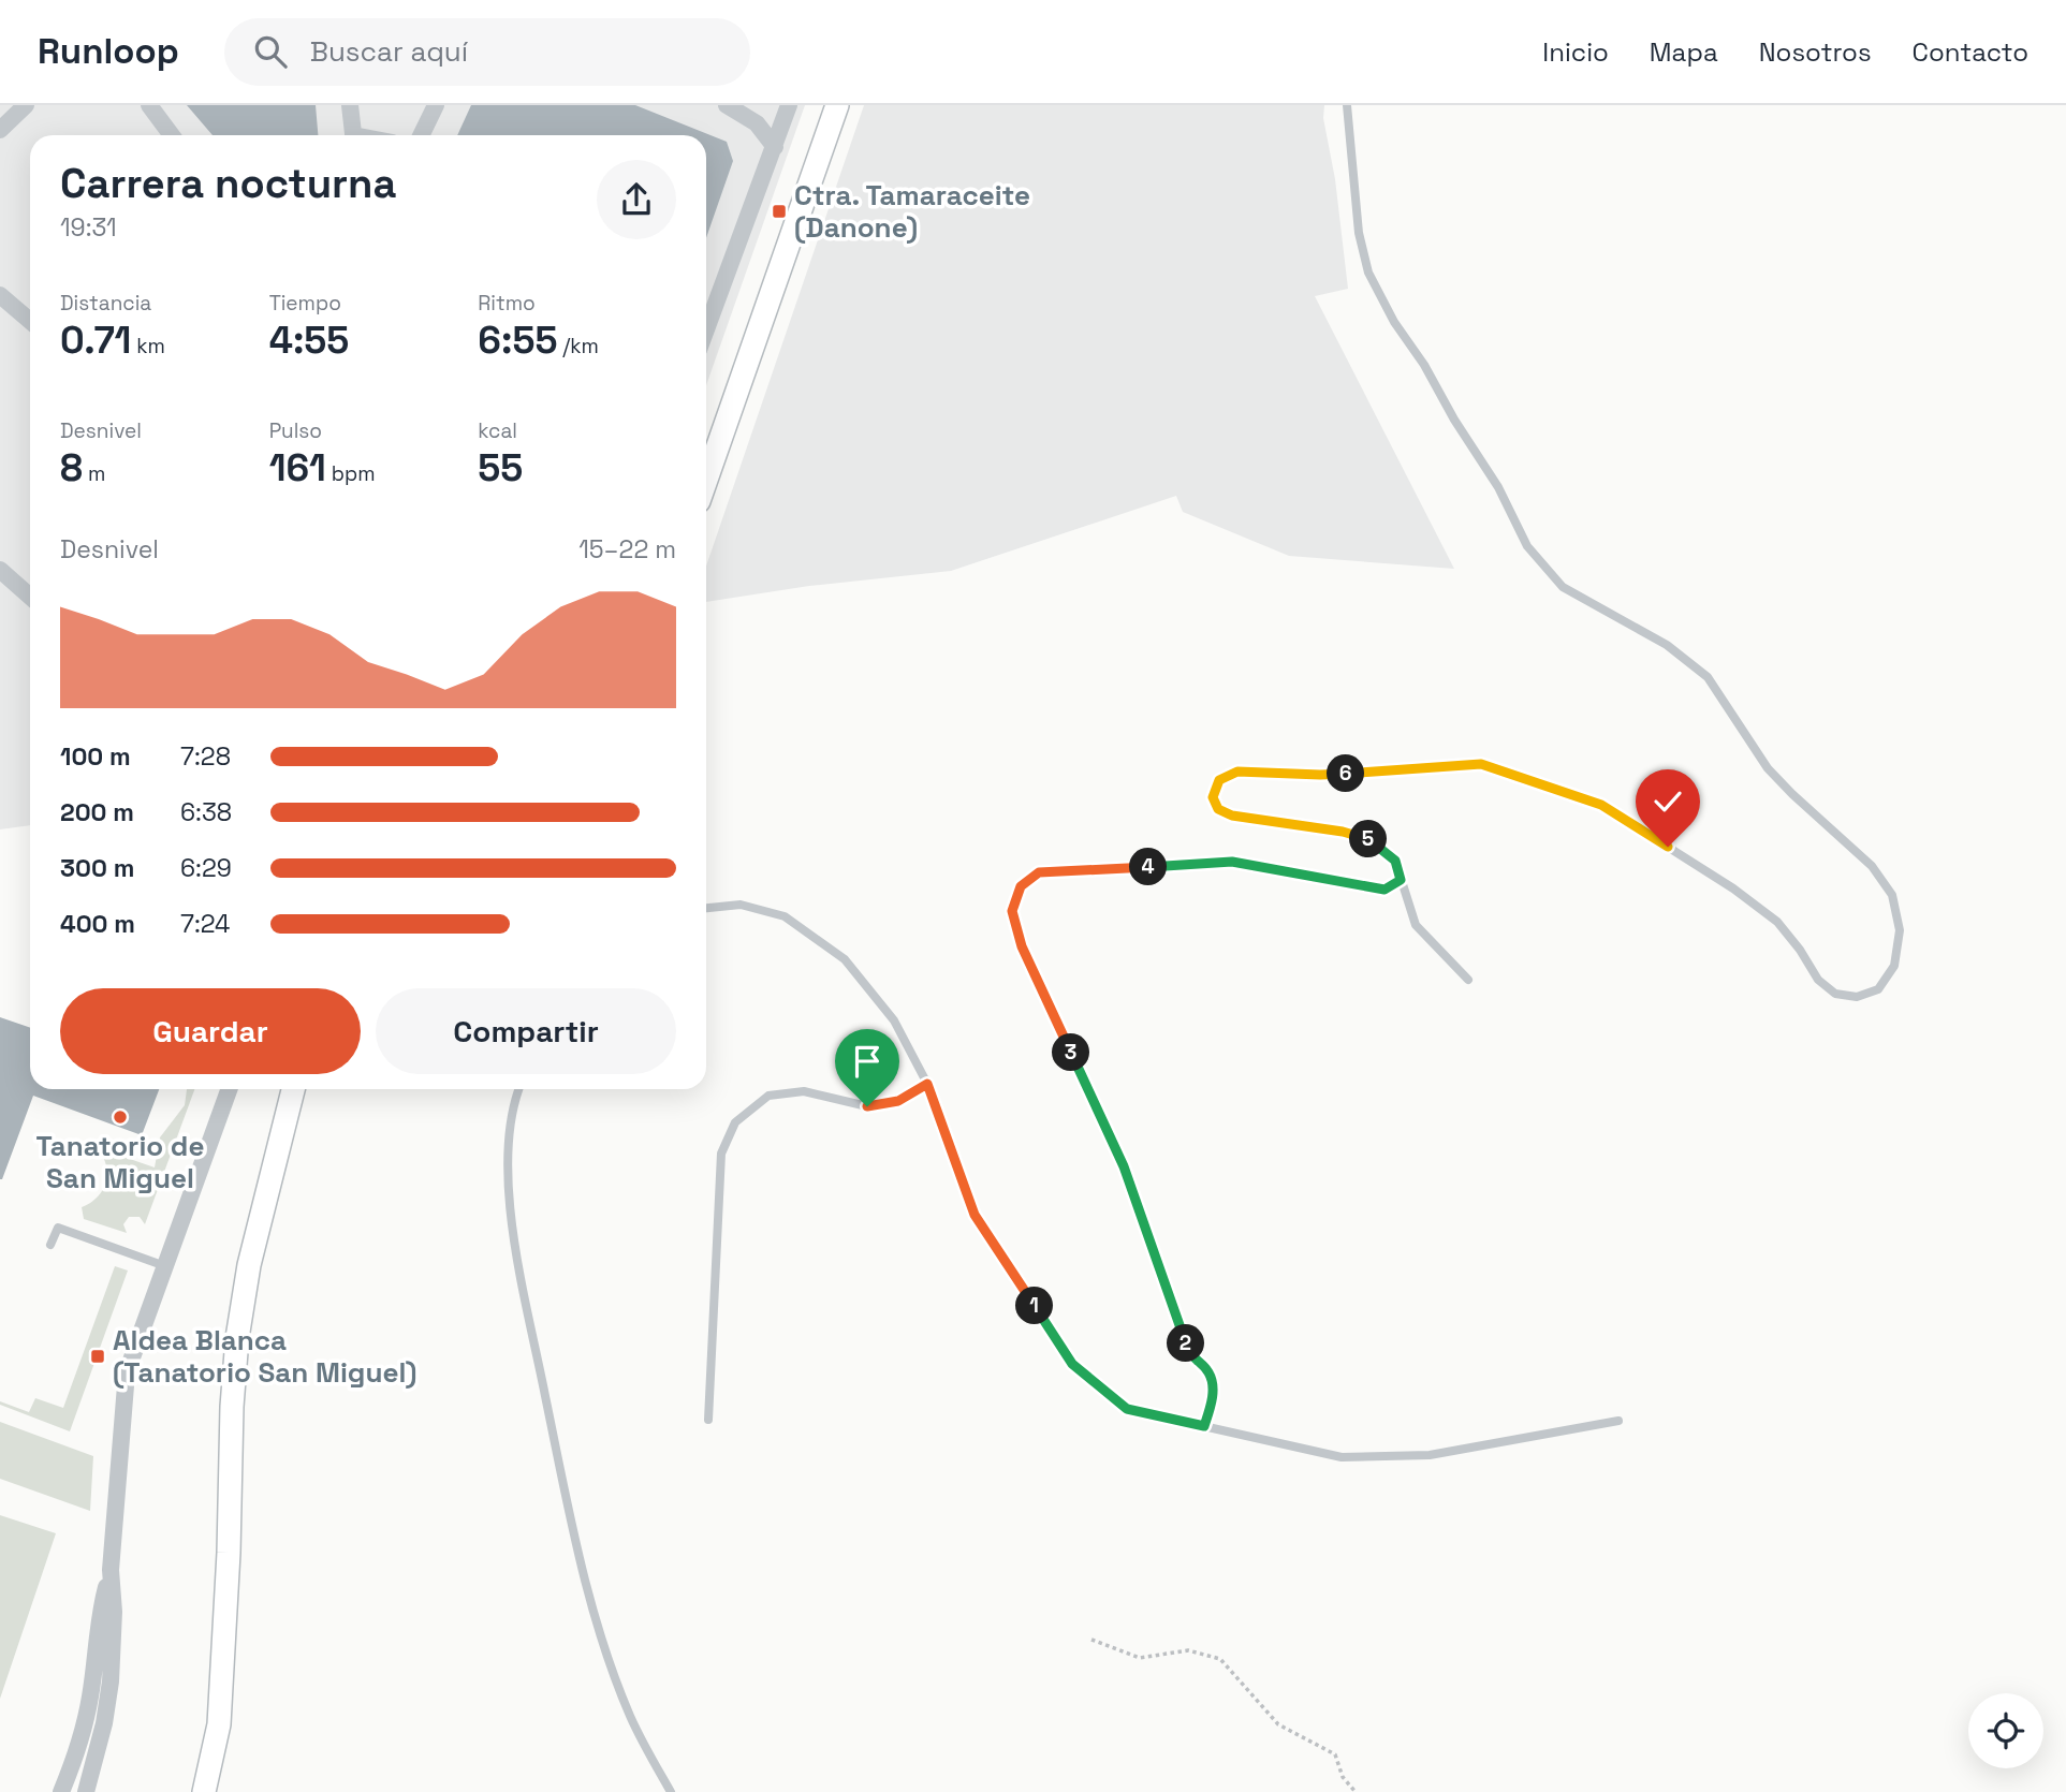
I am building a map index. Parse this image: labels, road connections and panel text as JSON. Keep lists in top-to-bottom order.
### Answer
{
  "places": {
    "transit": ["Ctra. Tamaraceite (Danone)", "Aldea Blanca (Tanatorio San Miguel)"],
    "other": ["Tanatorio de San Miguel"]
  },
  "page": {
    "header": "Runloop",
    "search": "Buscar aquí",
    "nav": [
      "Inicio",
      "Mapa",
      "Nosotros",
      "Contacto"
    ],
    "heading": ["Carrera nocturna", "19:31"],
    "stats": [
      ["Distancia", "0.71 km"],
      ["Tiempo", "4:55"],
      ["Ritmo", "6:55 /km"],
      ["Desnivel", "8 m"],
      ["Pulso", "161 bpm"],
      ["kcal", "55"]
    ],
    "chart": ["Desnivel", "15–22 m"],
    "list": [
      {
        "name": "100 m",
        "note": "7:28"
      },
      {
        "name": "200 m",
        "note": "6:38"
      },
      {
        "name": "300 m",
        "note": "6:29"
      },
      {
        "name": "400 m",
        "note": "7:24"
      }
    ],
    "pins": [
      "6",
      "5",
      "4",
      "3",
      "1",
      "2"
    ],
    "buttons": ["Guardar", "Compartir"]
  }
}
